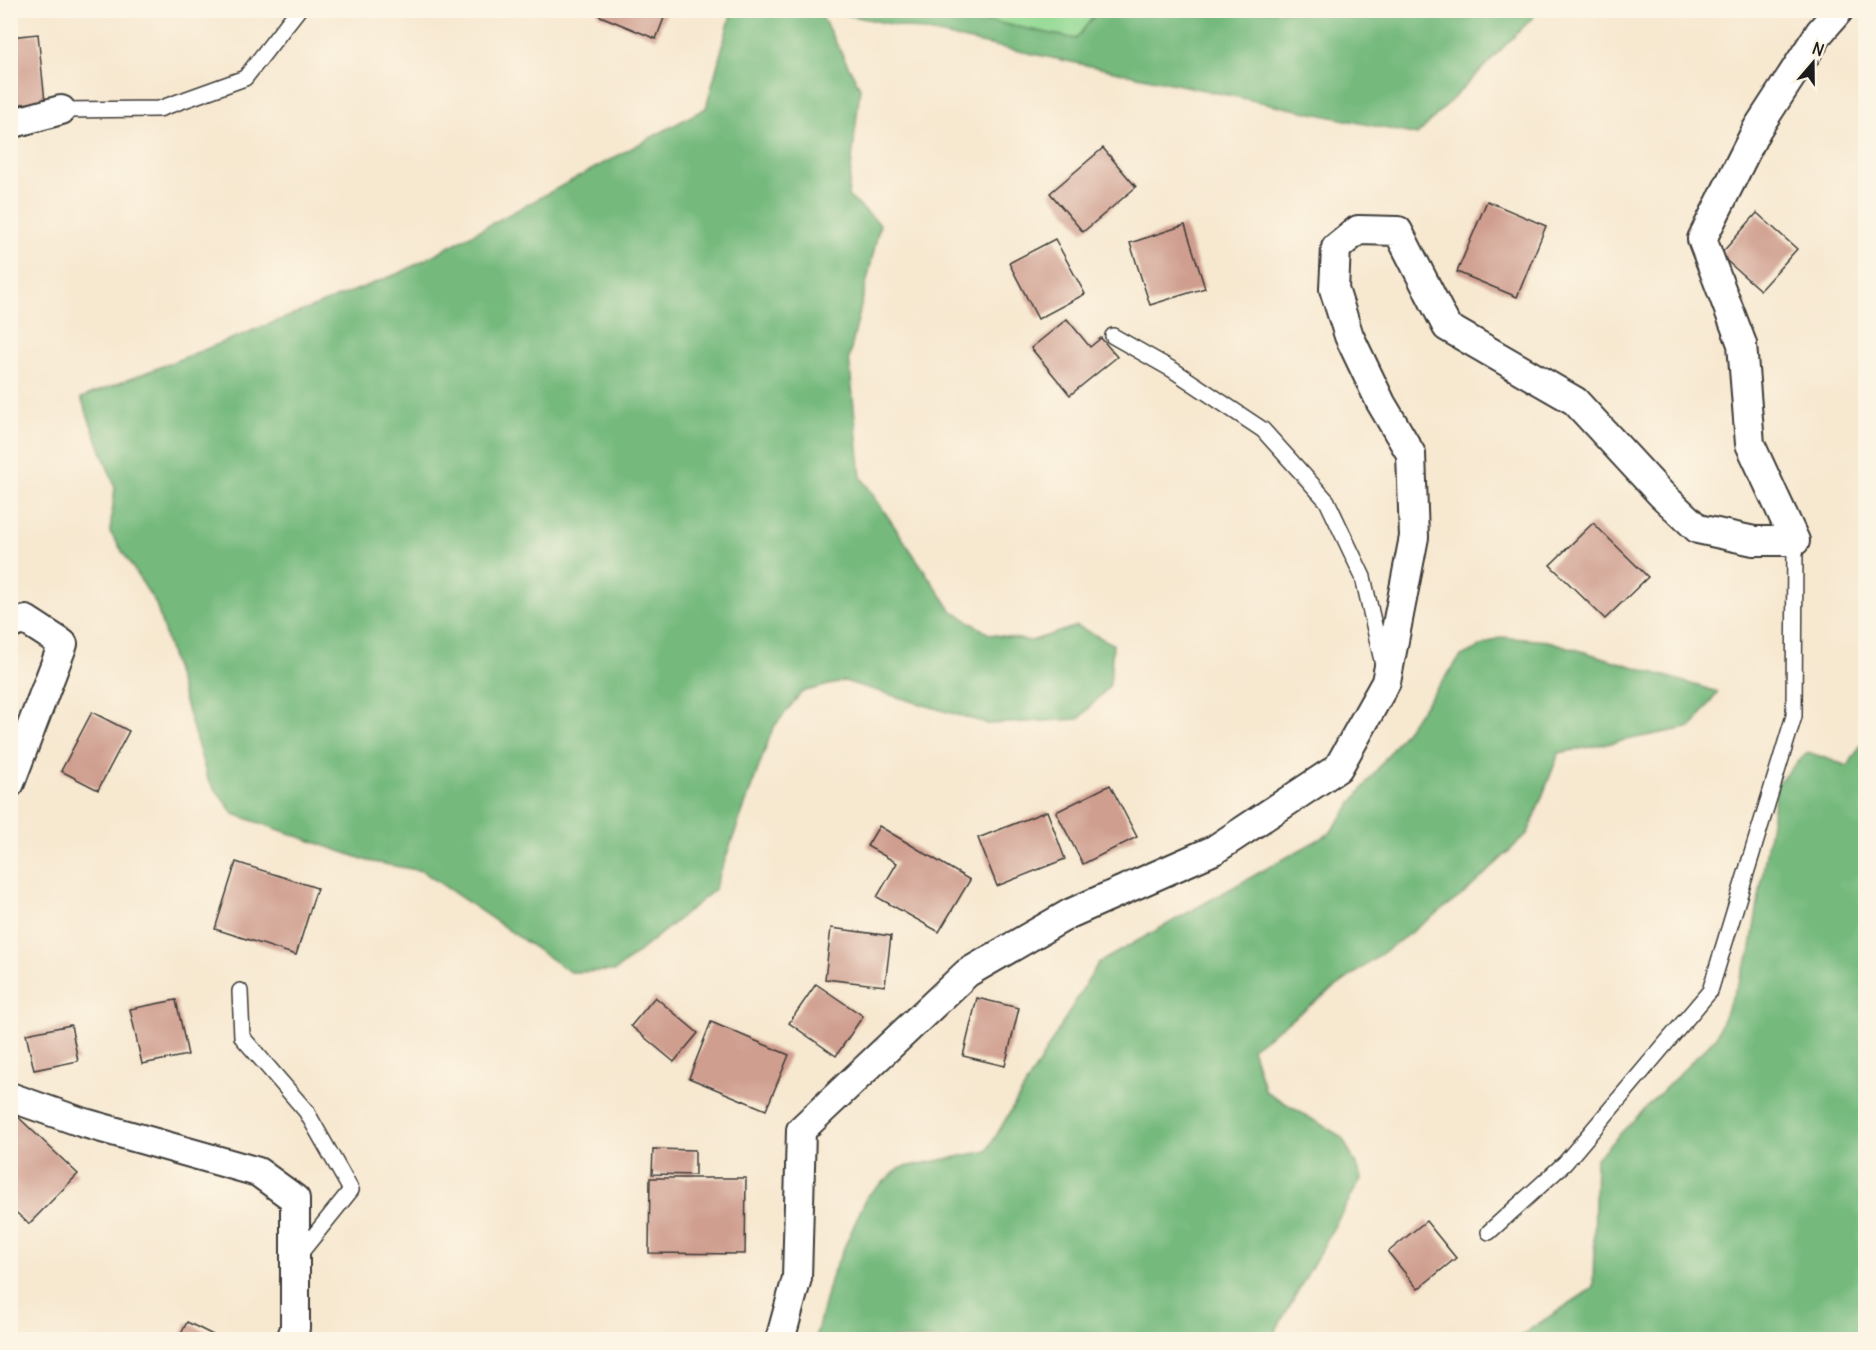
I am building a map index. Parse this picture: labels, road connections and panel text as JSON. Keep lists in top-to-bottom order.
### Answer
{
  "north": "top"
}
